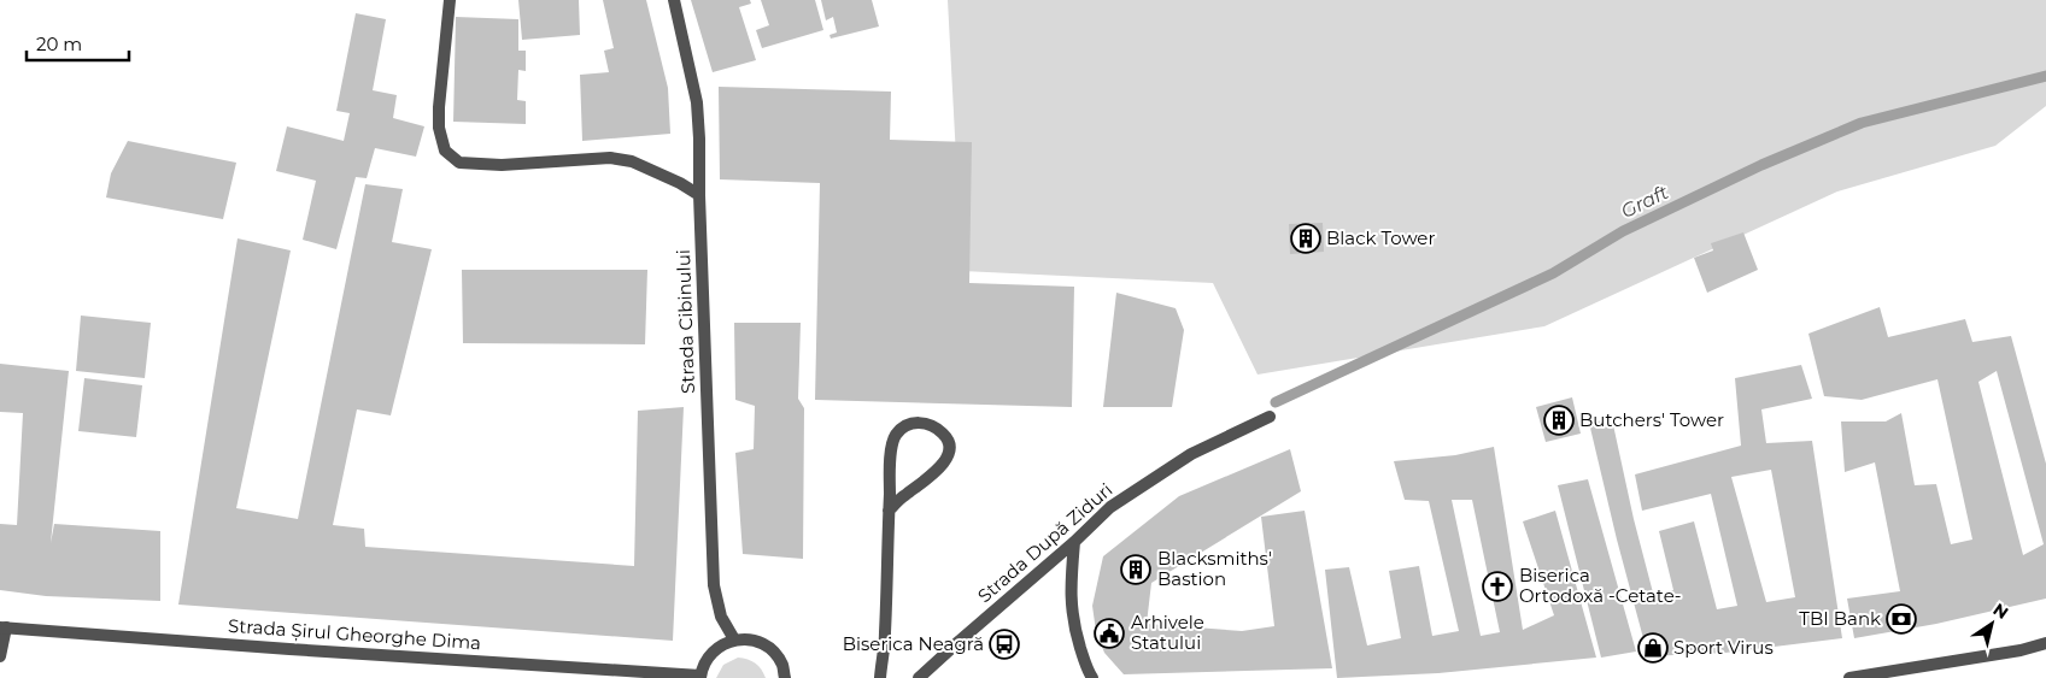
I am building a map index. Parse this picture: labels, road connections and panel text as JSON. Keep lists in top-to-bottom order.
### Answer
{
  "streets": {
    "street": ["Strada Cibinului", "Strada După Ziduri", "Strada Șirul Gheorghe Dima"]
  },
  "water": ["Graft"],
  "places": {
    "building": ["Black Tower", "Butchers' Tower", "Blacksmiths' Bastion"],
    "church": ["Biserica Ortodoxă -Cetate-"],
    "bank": ["TBI Bank"],
    "public building": ["Arhivele Statului"],
    "bus stop": ["Biserica Neagră"],
    "shop": ["Sport Virus"]
  },
  "scale_bar": "20 m",
  "north": "top right"
}
